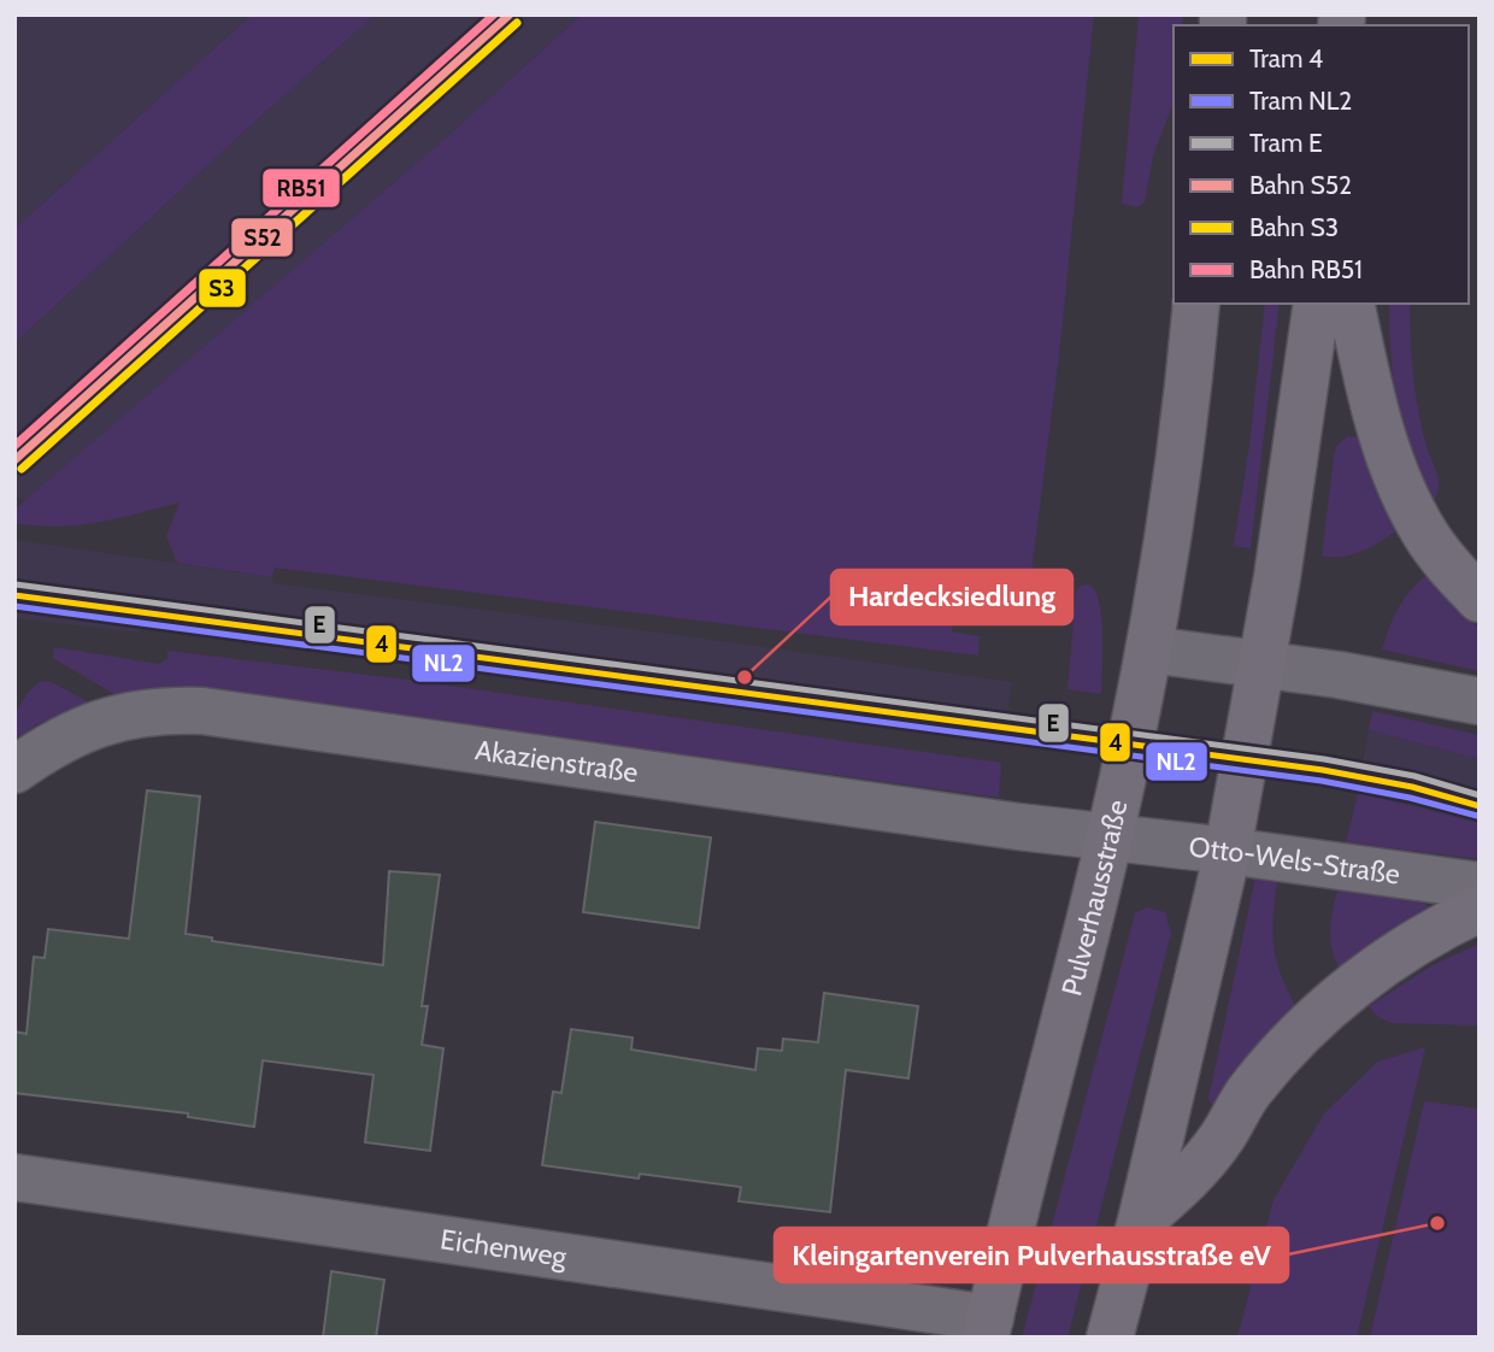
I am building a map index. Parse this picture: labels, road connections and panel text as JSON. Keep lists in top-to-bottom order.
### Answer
{
  "streets": {
    "main road": ["Pulverhausstraße"],
    "street": ["Akazienstraße", "Otto-Wels-Straße", "Eichenweg"]
  },
  "crossings": [
    ["Akazienstraße", "Otto-Wels-Straße"],
    ["Akazienstraße", "Pulverhausstraße"],
    ["Otto-Wels-Straße", "Pulverhausstraße"],
    ["Pulverhausstraße", "Eichenweg"]
  ],
  "places": ["Hardecksiedlung", "Kleingartenverein Pulverhausstraße eV"],
  "lines": [
    "rail line S52",
    "rail line RB51",
    "rail line S3",
    "tram line E",
    "tram line 4",
    "tram line NL2"
  ],
  "legend": [
    "Tram 4",
    "Tram NL2",
    "Tram E",
    "Bahn S52",
    "Bahn S3",
    "Bahn RB51"
  ]
}
